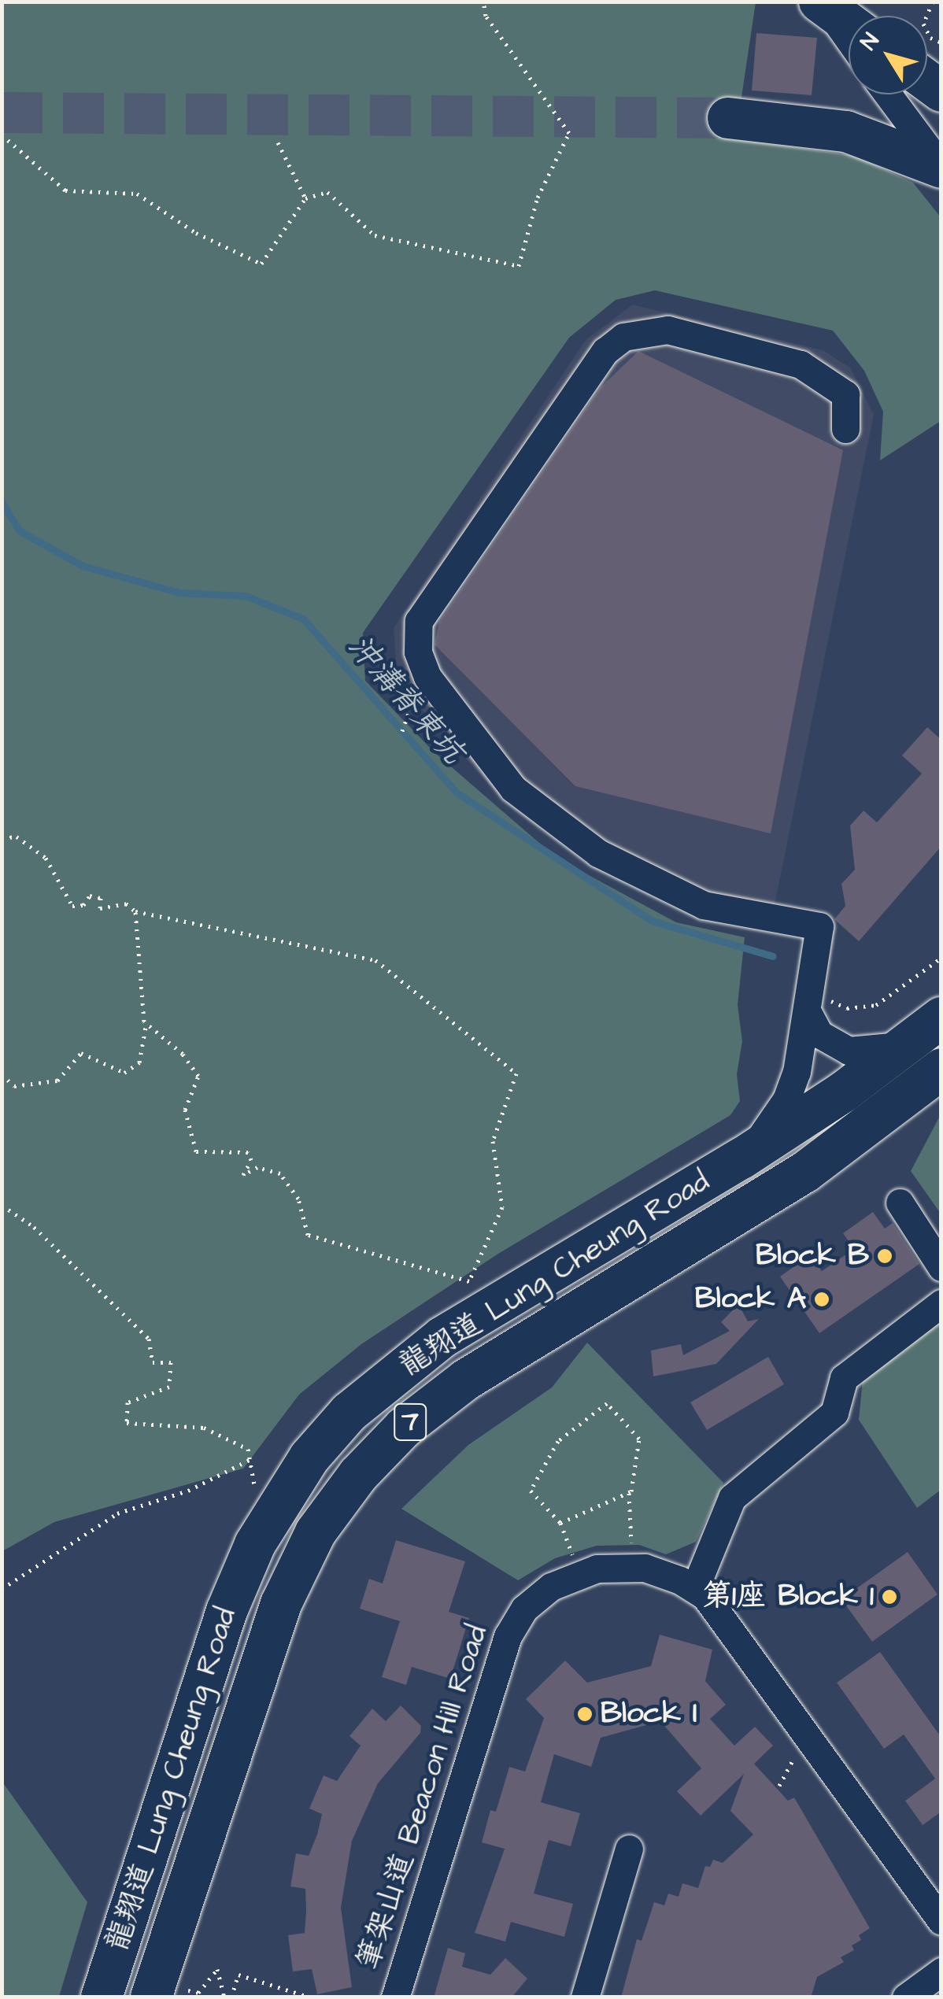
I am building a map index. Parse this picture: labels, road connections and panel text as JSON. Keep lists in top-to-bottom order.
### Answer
{
  "streets": {
    "highway": ["龍翔道 Lung Cheung Road", "7"],
    "street": ["筆架山道 Beacon Hill Road"]
  },
  "water": ["沖溝脊東坑"],
  "places": [
    "Block B",
    "Block A",
    "第1座 Block 1",
    "Block I"
  ],
  "north": "top left"
}
